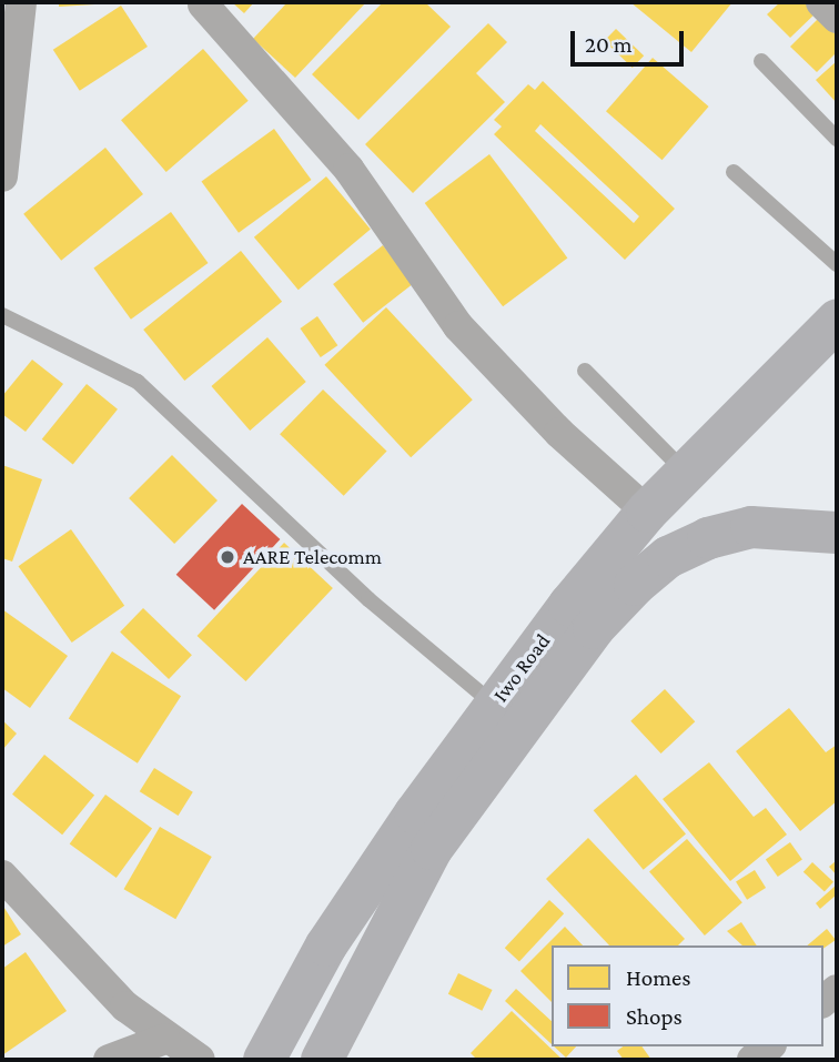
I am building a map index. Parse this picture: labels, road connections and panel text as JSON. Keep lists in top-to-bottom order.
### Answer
{
  "streets": {
    "highway": ["Iwo Road"]
  },
  "places": ["AARE Telecomm"],
  "legend": ["Homes", "Shops"],
  "scale_bar": "20 m"
}
